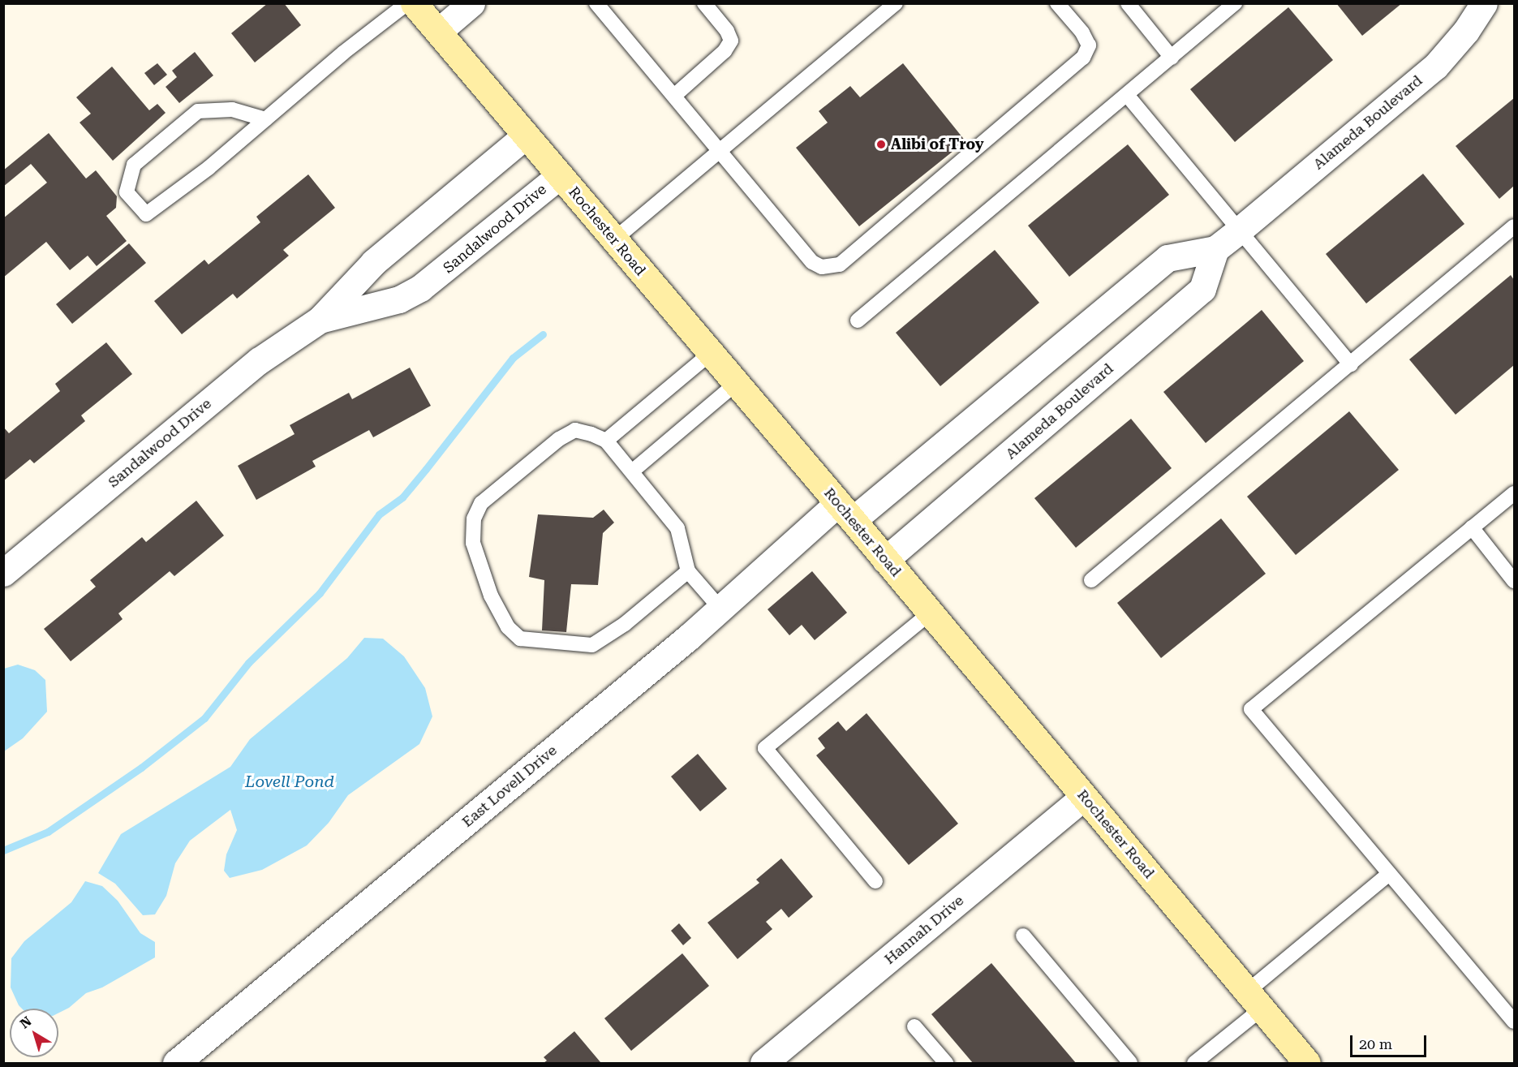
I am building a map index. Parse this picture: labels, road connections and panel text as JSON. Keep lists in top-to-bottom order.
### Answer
{
  "streets": {
    "main road": ["Rochester Road"],
    "street": [
      "Alameda Boulevard",
      "Sandalwood Drive",
      "East Lovell Drive",
      "Hannah Drive"
    ]
  },
  "crossings": [
    ["Alameda Boulevard", "Rochester Road"],
    ["Alameda Boulevard", "East Lovell Drive"],
    ["Sandalwood Drive", "Rochester Road"],
    ["Rochester Road", "East Lovell Drive"],
    ["Rochester Road", "Hannah Drive"]
  ],
  "water": ["Lovell Pond"],
  "places": ["Alibi of Troy"],
  "scale_bar": "20 m",
  "north": "top left"
}
